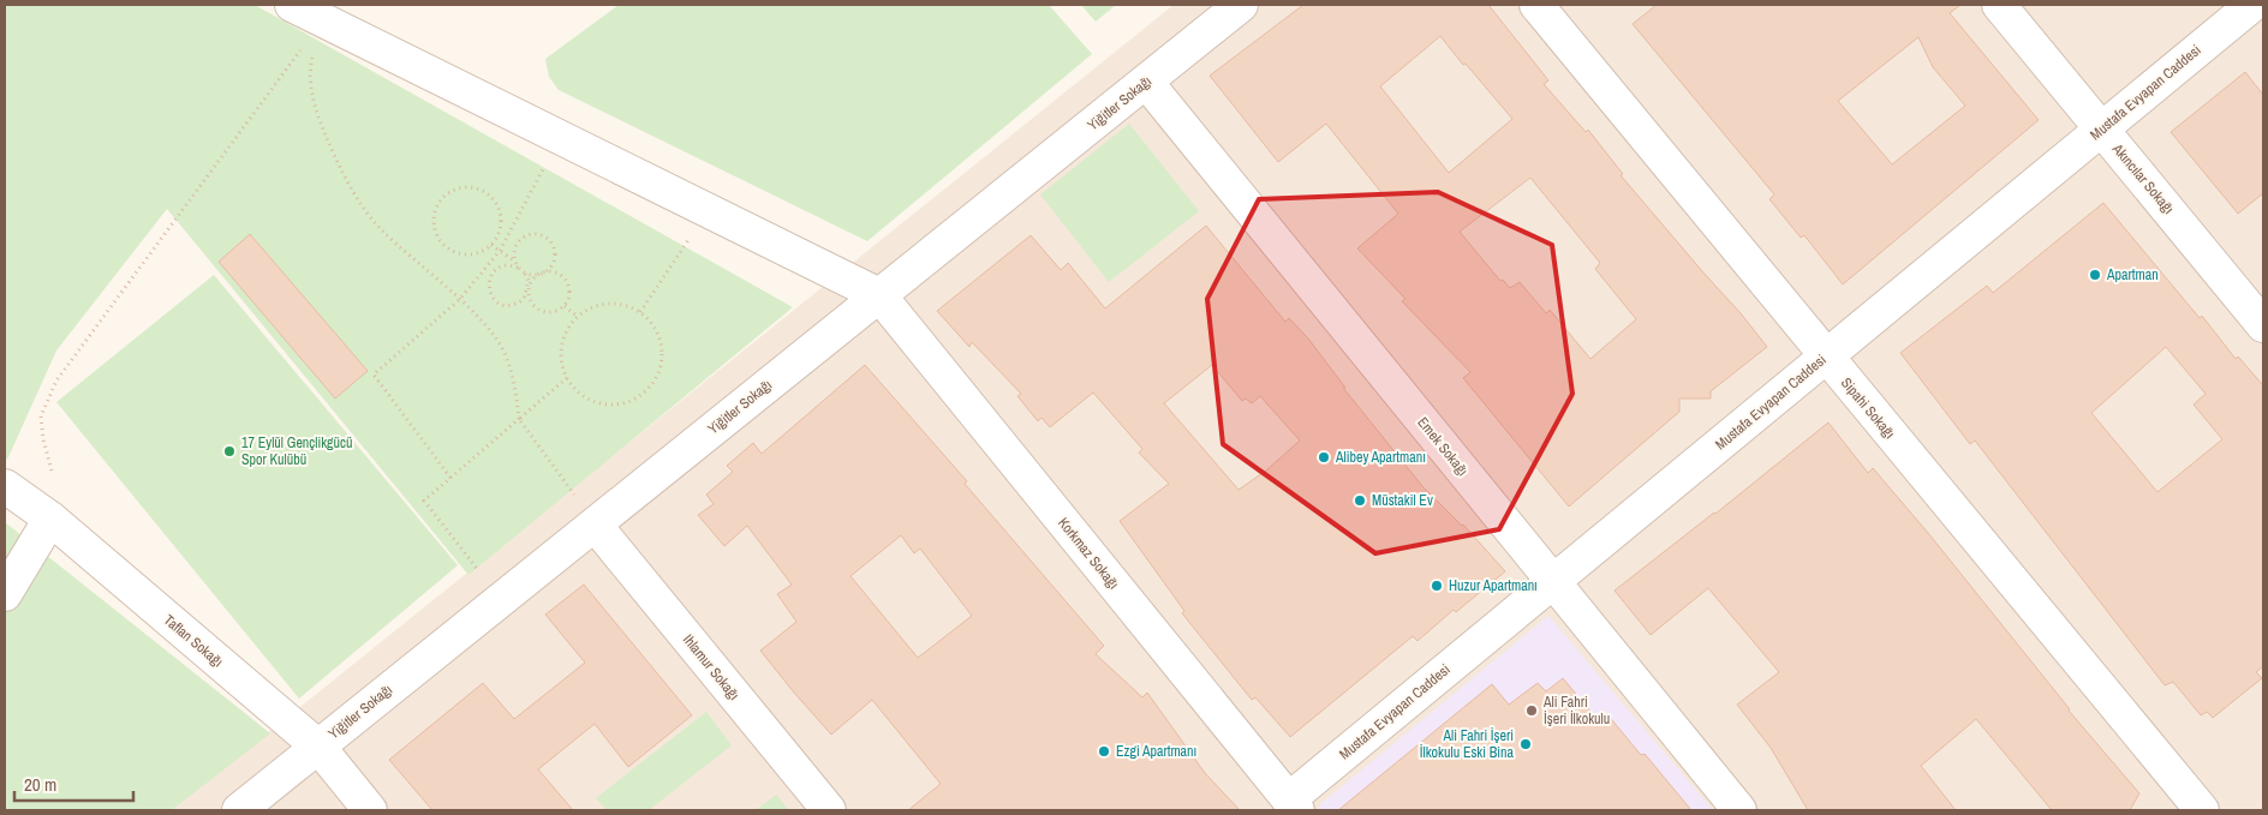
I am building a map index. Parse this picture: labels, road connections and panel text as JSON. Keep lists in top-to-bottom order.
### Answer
{
  "streets": {
    "street": [
      "Mustafa Evyapan Caddesi",
      "Yiğitler Sokağı",
      "Akıncılar Sokağı",
      "Sipahi Sokağı",
      "Emek Sokağı",
      "Korkmaz Sokağı",
      "Taflan Sokağı",
      "Ihlamur Sokağı"
    ]
  },
  "crossings": [
    ["Mustafa Evyapan Caddesi", "Akıncılar Sokağı"],
    ["Mustafa Evyapan Caddesi", "Sipahi Sokağı"],
    ["Mustafa Evyapan Caddesi", "Emek Sokağı"],
    ["Mustafa Evyapan Caddesi", "Korkmaz Sokağı"],
    ["Yiğitler Sokağı", "Emek Sokağı"],
    ["Yiğitler Sokağı", "Korkmaz Sokağı"],
    ["Yiğitler Sokağı", "Taflan Sokağı"],
    ["Yiğitler Sokağı", "Ihlamur Sokağı"]
  ],
  "places": [
    "Apartman",
    "17 Eylül Gençlikgücü Spor Kulübü",
    "Alibey Apartmanı",
    "Müstakil Ev",
    "Huzur Apartmanı",
    "Ali Fahri İşeri İlkokulu",
    "Ali Fahri İşeri İlkokulu Eski Bina",
    "Ezgi Apartmanı"
  ],
  "scale_bar": "20 m"
}
